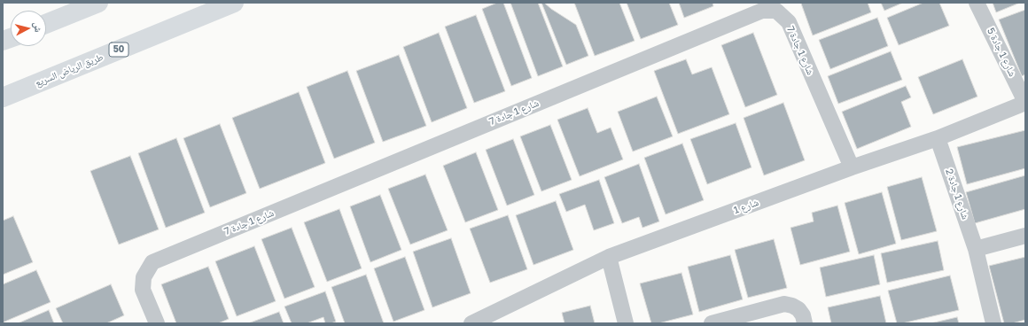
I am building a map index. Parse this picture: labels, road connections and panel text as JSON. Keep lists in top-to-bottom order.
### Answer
{
  "streets": {
    "highway": ["50", "طريق الرياض السريع"],
    "street": [
      "شارع 1 جادة 7",
      "شارع 1 جادة 5",
      "شارع 1 جادة 2",
      "شارع 1"
    ]
  },
  "crossings": [
    ["شارع 1 جادة 7", "شارع 1"],
    ["شارع 1 جادة 5", "شارع 1"],
    ["شارع 1 جادة 2", "شارع 1"]
  ],
  "north": "right"
}
